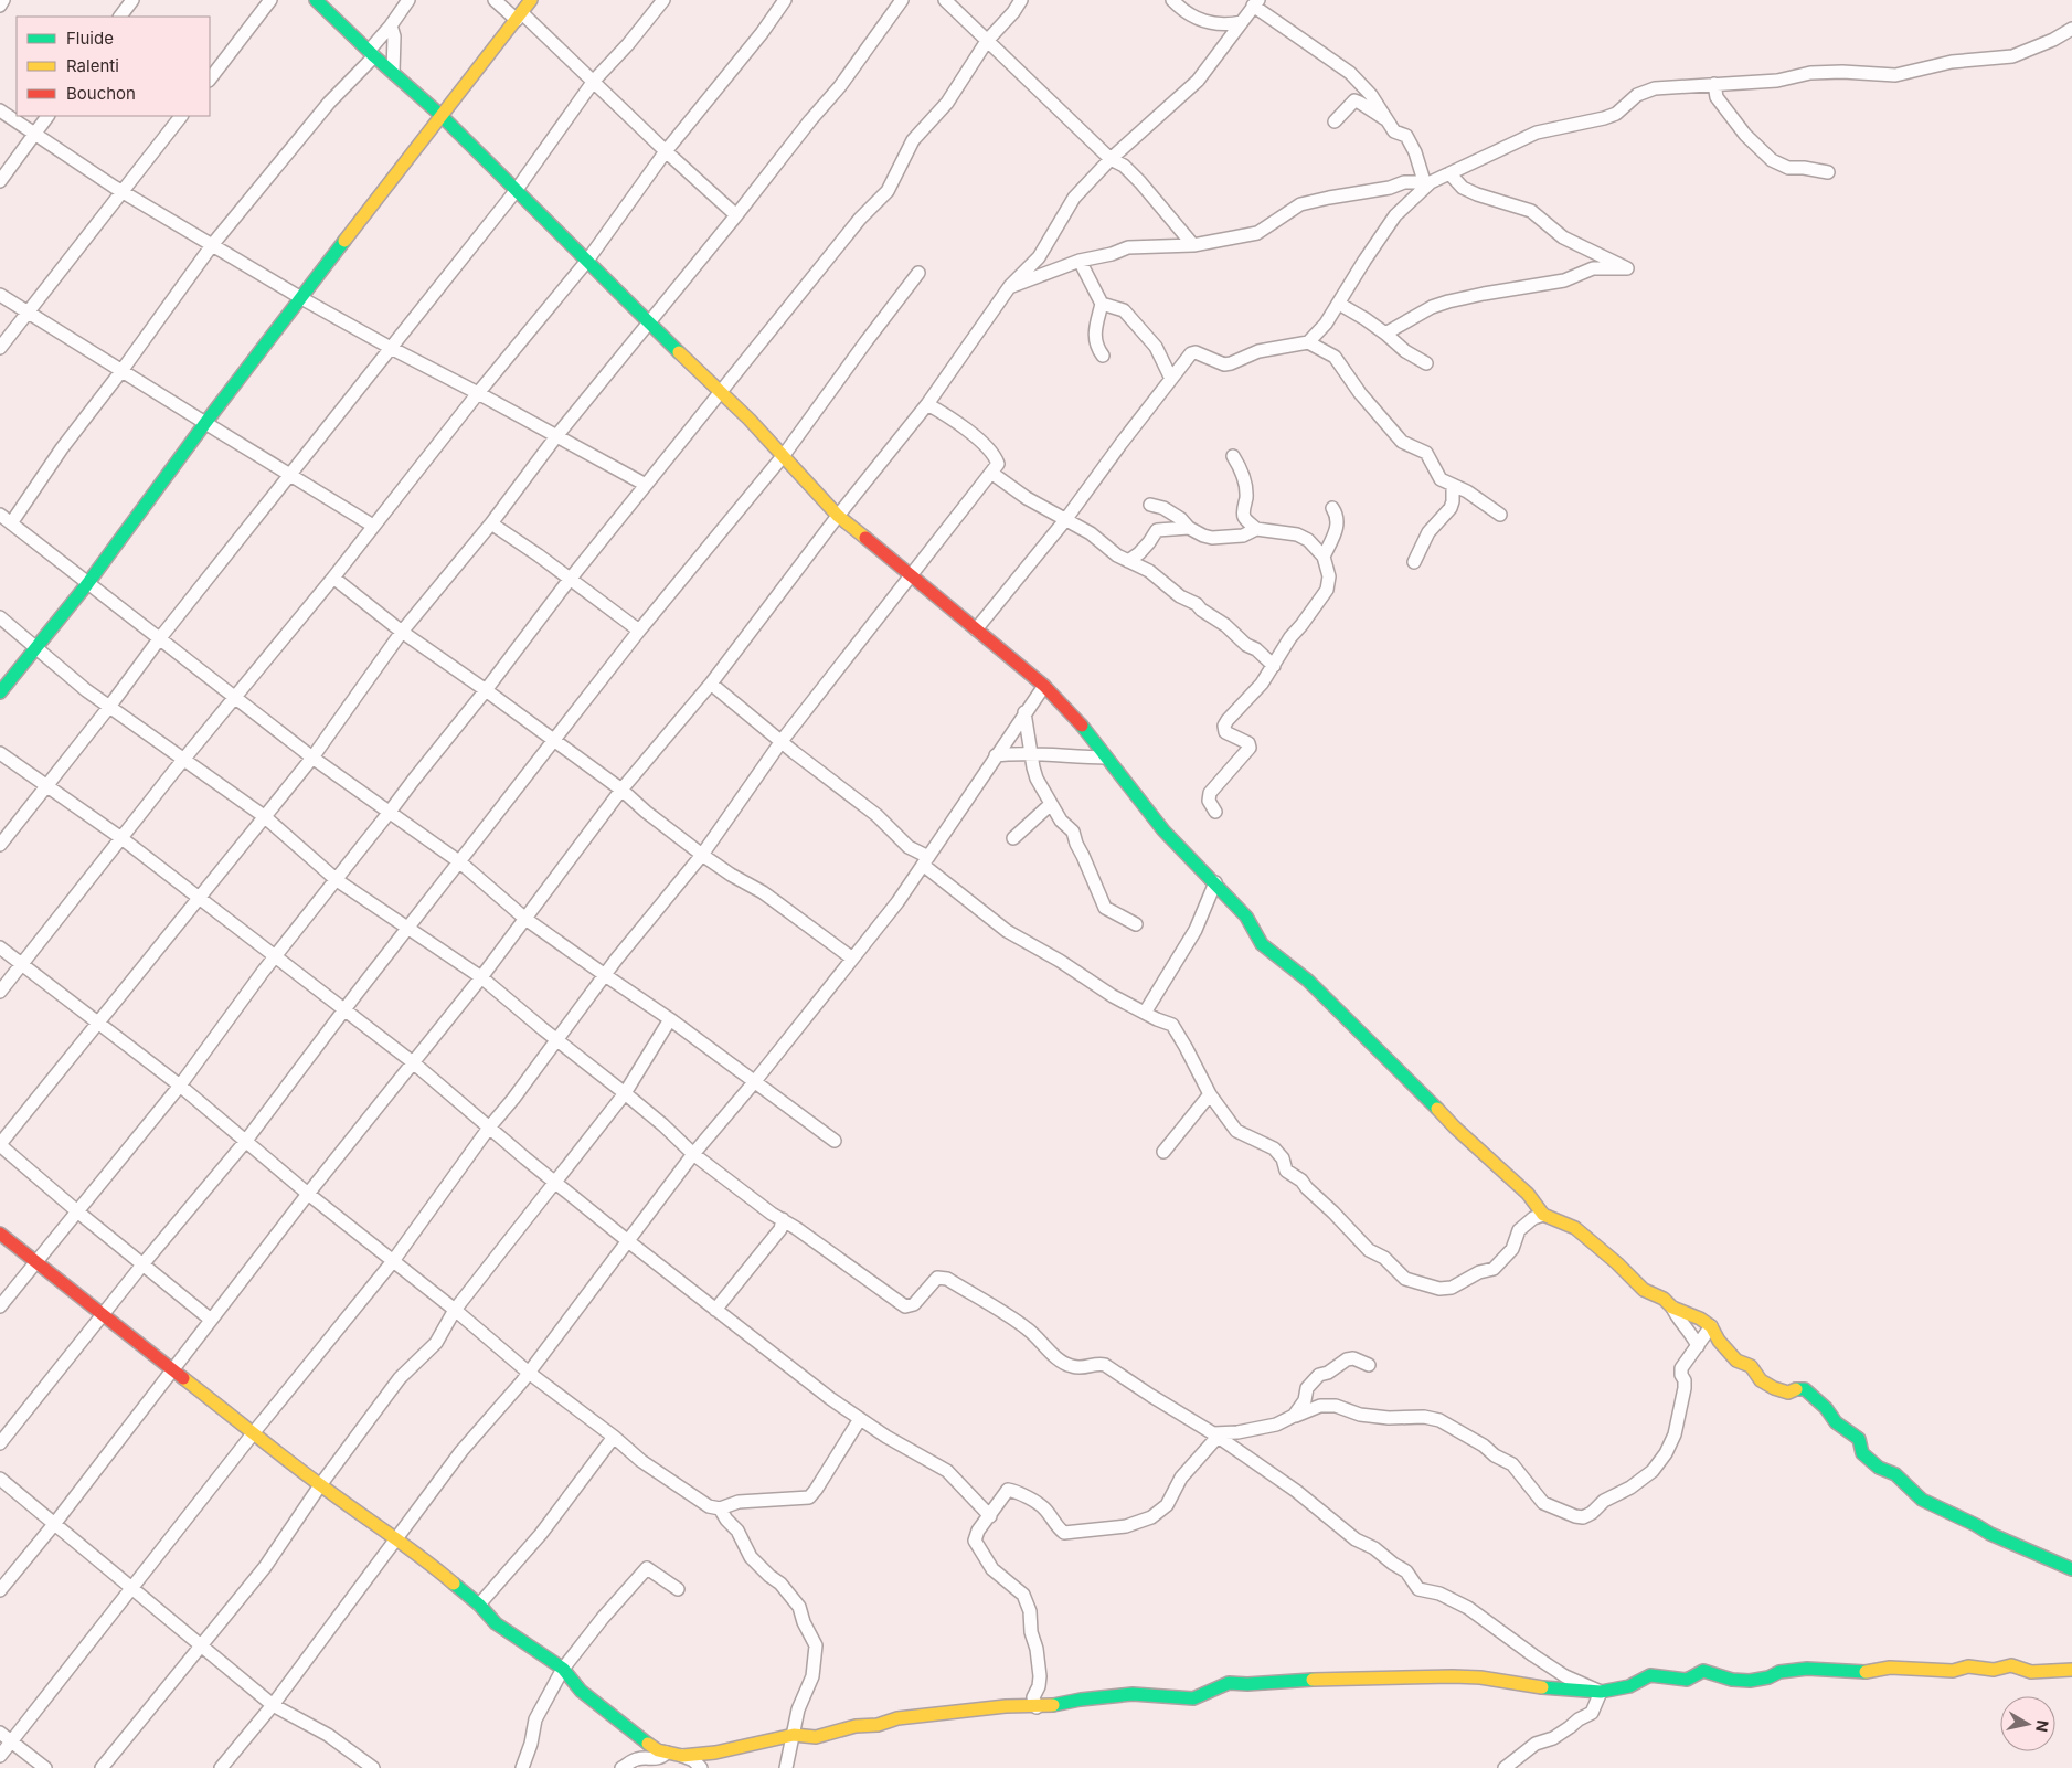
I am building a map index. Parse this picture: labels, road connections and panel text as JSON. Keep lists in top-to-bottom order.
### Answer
{
  "legend": ["Fluide", "Ralenti", "Bouchon"],
  "north": "right"
}
